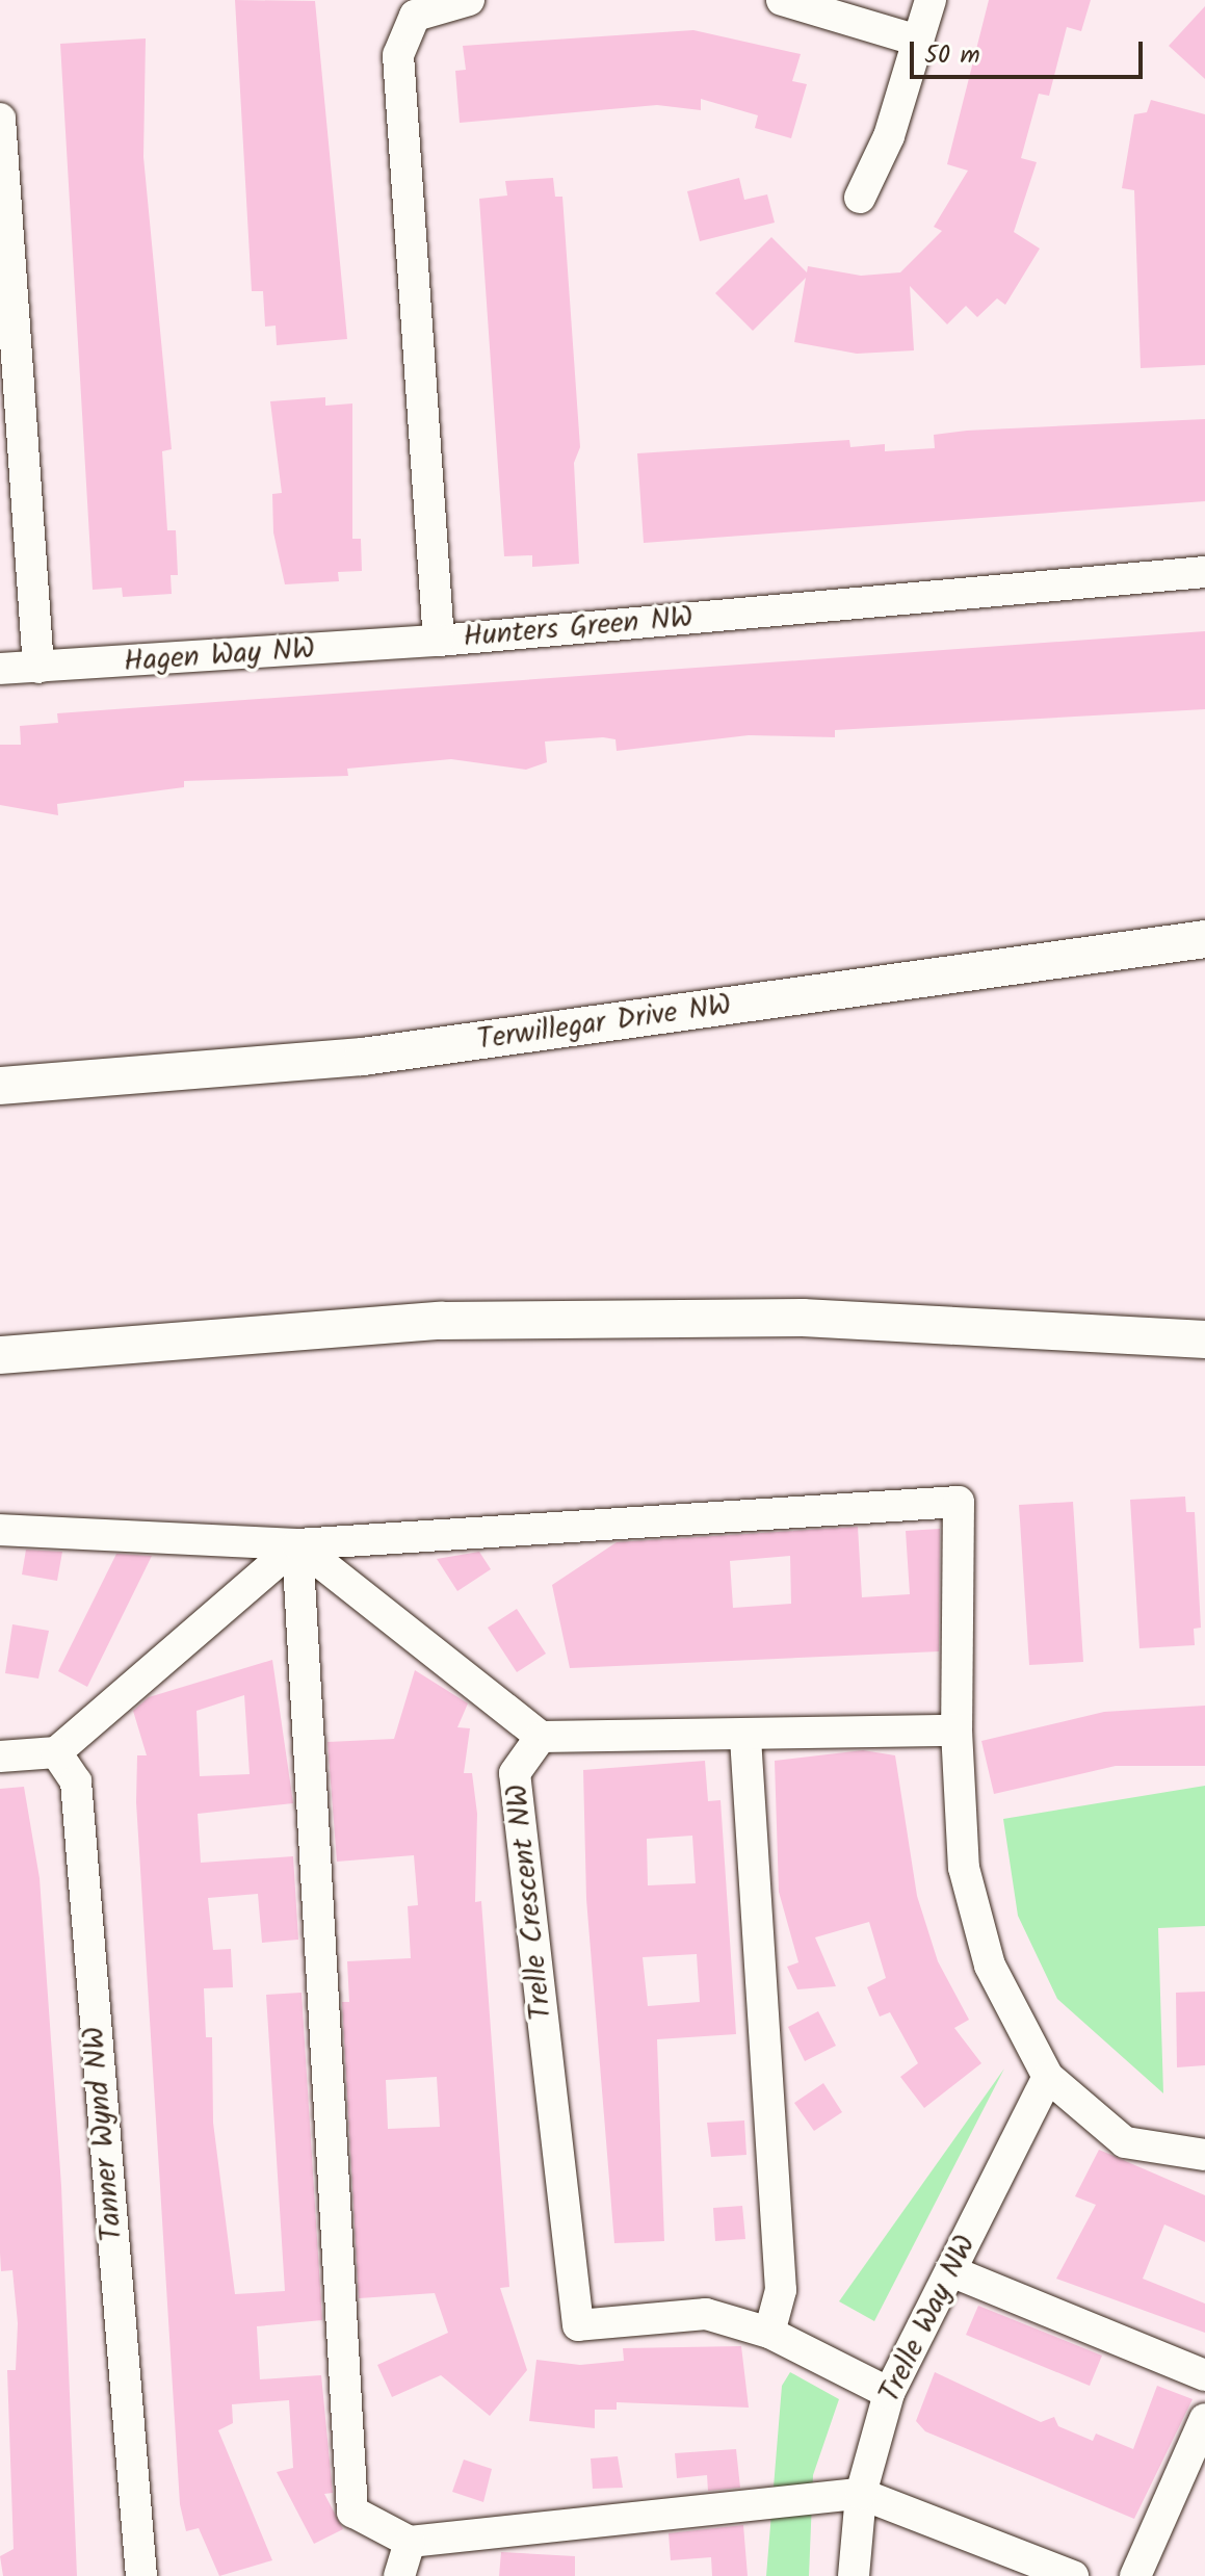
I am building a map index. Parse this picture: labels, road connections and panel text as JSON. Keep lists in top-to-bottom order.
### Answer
{
  "streets": {
    "main road": ["Terwillegar Drive NW"],
    "street": [
      "Hunters Green NW",
      "Hagen Way NW",
      "Trelle Crescent NW",
      "Tanner Wynd NW",
      "Trelle Way NW"
    ]
  },
  "crossings": [
    ["Hunters Green NW", "Hagen Way NW"],
    ["Trelle Crescent NW", "Trelle Way NW"]
  ],
  "scale_bar": "50 m"
}
